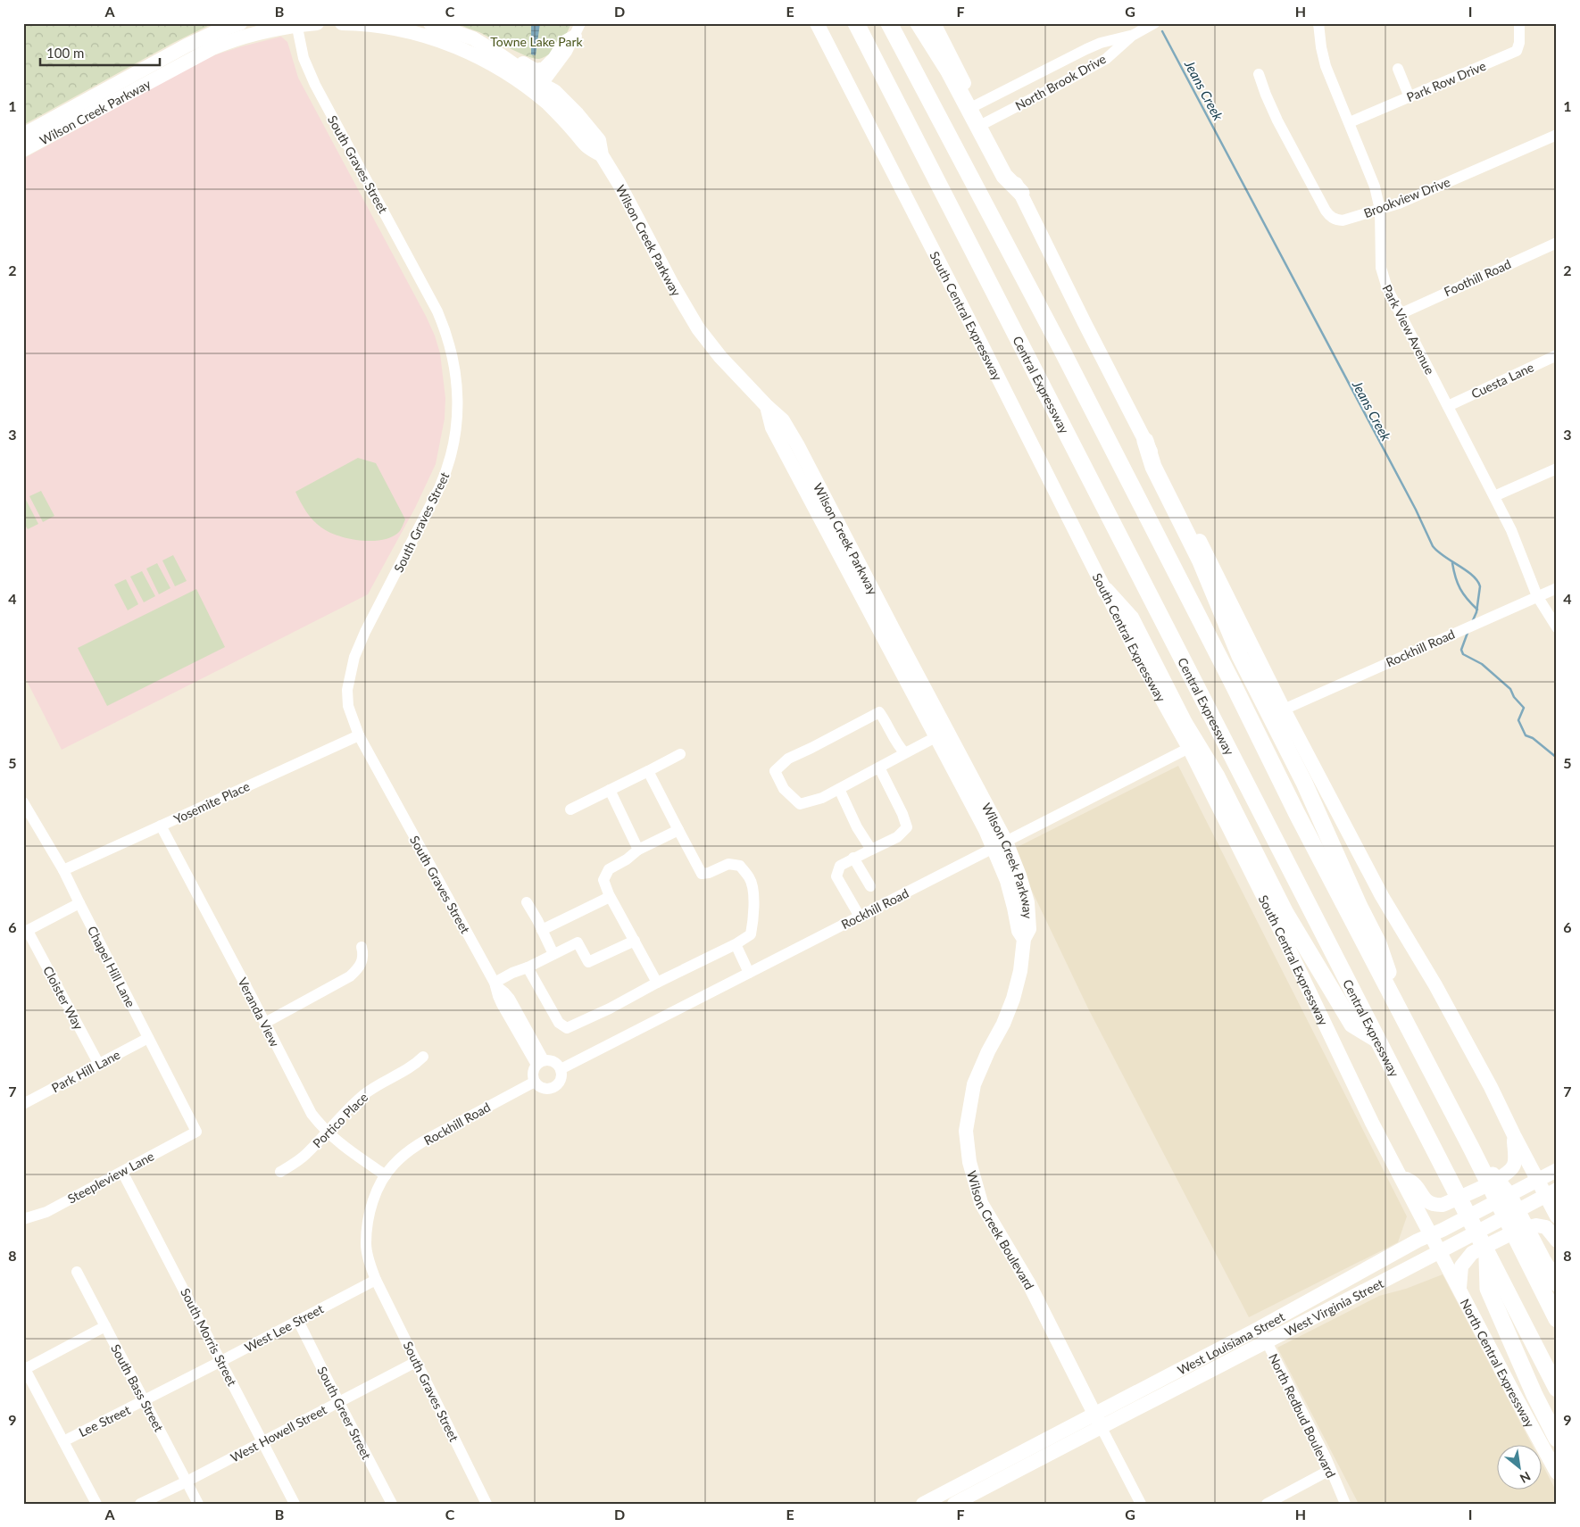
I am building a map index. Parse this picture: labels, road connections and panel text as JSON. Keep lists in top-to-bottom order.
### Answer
{
  "streets": {
    "highway": ["Central Expressway"],
    "main road": [
      "Wilson Creek Parkway",
      "South Central Expressway",
      "Wilson Creek Boulevard",
      "West Virginia Street",
      "West Louisiana Street",
      "North Central Expressway"
    ],
    "street": [
      "Park Row Drive",
      "North Brook Drive",
      "South Graves Street",
      "Brookview Drive",
      "Foothill Road",
      "Park View Avenue",
      "Cuesta Lane",
      "Rockhill Road",
      "Yosemite Place",
      "Chapel Hill Lane",
      "Cloister Way",
      "Veranda View",
      "Park Hill Lane",
      "Portico Place",
      "Steepleview Lane",
      "West Lee Street",
      "South Morris Street",
      "South Bass Street",
      "South Greer Street",
      "North Redbud Boulevard",
      "Lee Street",
      "West Howell Street"
    ]
  },
  "crossings": [
    ["Park Row Drive", "Park View Avenue"],
    ["Wilson Creek Parkway", "South Graves Street"],
    ["Wilson Creek Parkway", "Rockhill Road"],
    ["Wilson Creek Parkway", "Wilson Creek Boulevard"],
    ["South Graves Street", "Rockhill Road"],
    ["South Graves Street", "Yosemite Place"],
    ["South Graves Street", "West Lee Street"],
    ["South Graves Street", "West Howell Street"],
    ["Brookview Drive", "Park View Avenue"],
    ["Foothill Road", "Park View Avenue"],
    ["South Central Expressway", "Rockhill Road"],
    ["South Central Expressway", "West Virginia Street"],
    ["South Central Expressway", "West Louisiana Street"],
    ["South Central Expressway", "North Central Expressway"],
    ["Park View Avenue", "Cuesta Lane"],
    ["Park View Avenue", "Rockhill Road"],
    ["Rockhill Road", "Veranda View"],
    ["Rockhill Road", "West Lee Street"],
    ["Yosemite Place", "Chapel Hill Lane"],
    ["Yosemite Place", "Veranda View"],
    ["Chapel Hill Lane", "Park Hill Lane"],
    ["Chapel Hill Lane", "Steepleview Lane"],
    ["Cloister Way", "Park Hill Lane"],
    ["Veranda View", "Portico Place"],
    ["Steepleview Lane", "South Morris Street"],
    ["Wilson Creek Boulevard", "West Virginia Street"],
    ["Wilson Creek Boulevard", "West Louisiana Street"],
    ["West Virginia Street", "West Louisiana Street"],
    ["West Virginia Street", "North Central Expressway"],
    ["West Virginia Street", "North Redbud Boulevard"],
    ["West Lee Street", "South Morris Street"],
    ["West Lee Street", "South Bass Street"],
    ["West Lee Street", "South Greer Street"],
    ["West Lee Street", "Lee Street"],
    ["South Morris Street", "West Howell Street"],
    ["West Louisiana Street", "North Redbud Boulevard"],
    ["South Bass Street", "Lee Street"],
    ["South Bass Street", "West Howell Street"],
    ["South Greer Street", "West Howell Street"]
  ],
  "water": ["Jeans Creek"],
  "parks": ["Towne Lake Park"],
  "scale_bar": "100 m",
  "north": "bottom right",
  "grid": {
    "columns": [
      "A",
      "B",
      "C",
      "D",
      "E",
      "F",
      "G",
      "H",
      "I"
    ],
    "rows": [
      "1",
      "2",
      "3",
      "4",
      "5",
      "6",
      "7",
      "8",
      "9"
    ]
  }
}
